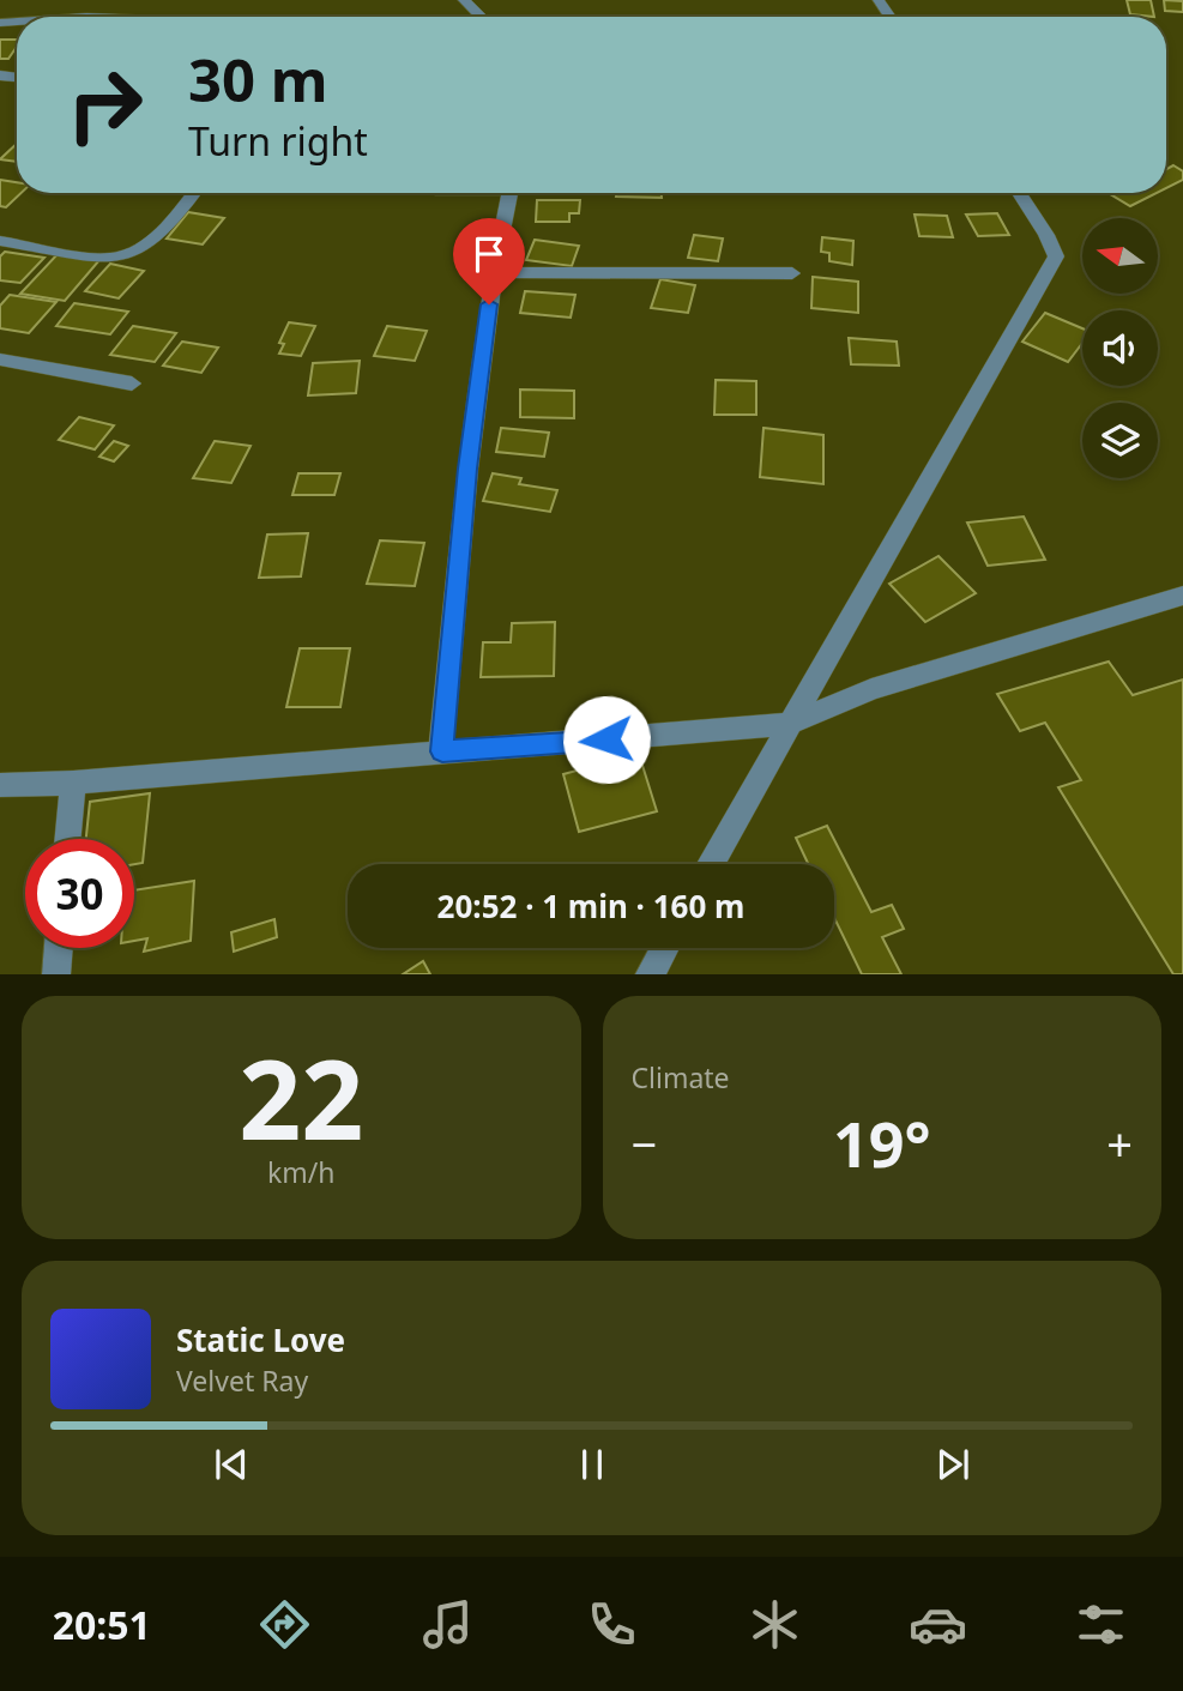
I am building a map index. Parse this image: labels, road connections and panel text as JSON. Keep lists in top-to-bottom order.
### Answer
{
  "north": "left",
  "page": {
    "turn": ["30 m", "Turn right"],
    "limit": "30",
    "trip": "20:52 · 1 min · 160 m",
    "tile": [
      ["22", "km/h"],
      "Climate"
    ],
    "heat": ["−", "19°", "+"],
    "song": ["Static Love", "Velvet Ray"],
    "tabs": "20:51"
  }
}
